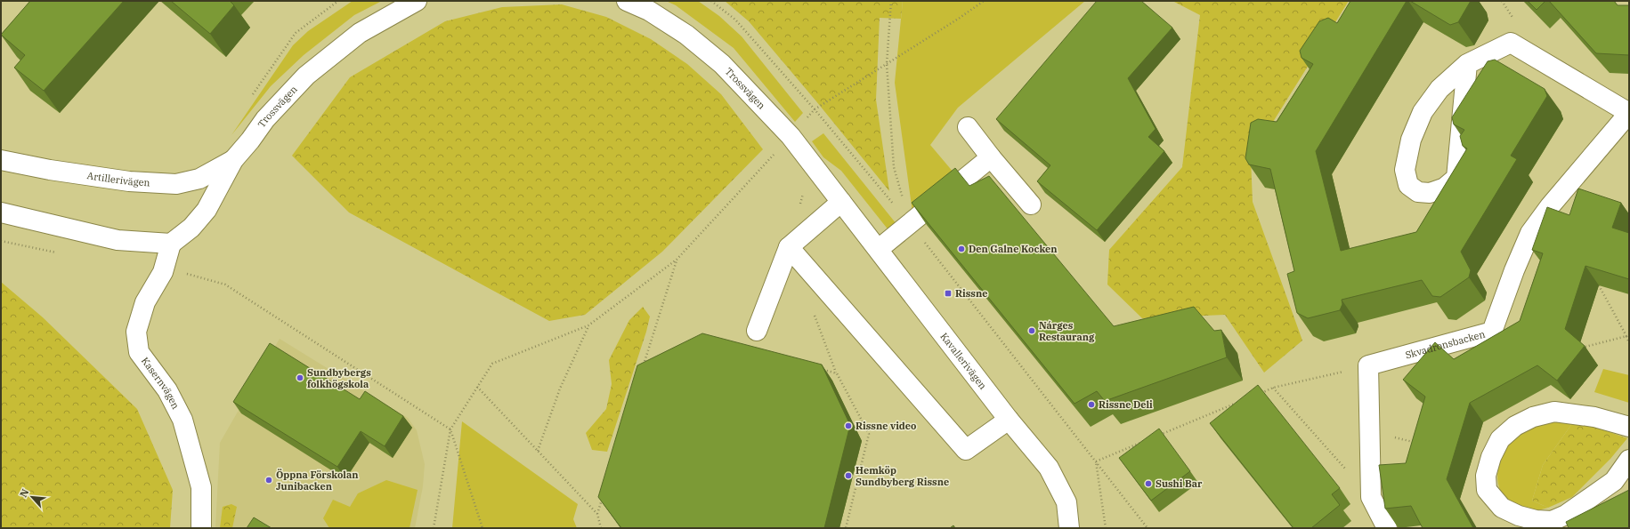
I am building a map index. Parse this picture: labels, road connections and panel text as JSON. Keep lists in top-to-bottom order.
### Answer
{
  "streets": {
    "street": [
      "Trossvägen",
      "Artillerivägen",
      "Skvadronsbacken",
      "Kavallerivägen",
      "Kasernvägen"
    ]
  },
  "crossings": [
    ["Trossvägen", "Artillerivägen"],
    ["Trossvägen", "Kavallerivägen"],
    ["Trossvägen", "Kasernvägen"]
  ],
  "places": {
    "other": [
      "Den Galne Kocken",
      "Nárges Restaurang",
      "Sundbybergs folkhögskola",
      "Rissne Deli",
      "Rissne video",
      "Hemköp Sundbyberg Rissne",
      "Öppna Förskolan Junibacken",
      "Sushi Bar"
    ],
    "transit": ["Rissne"]
  },
  "north": "top left"
}
